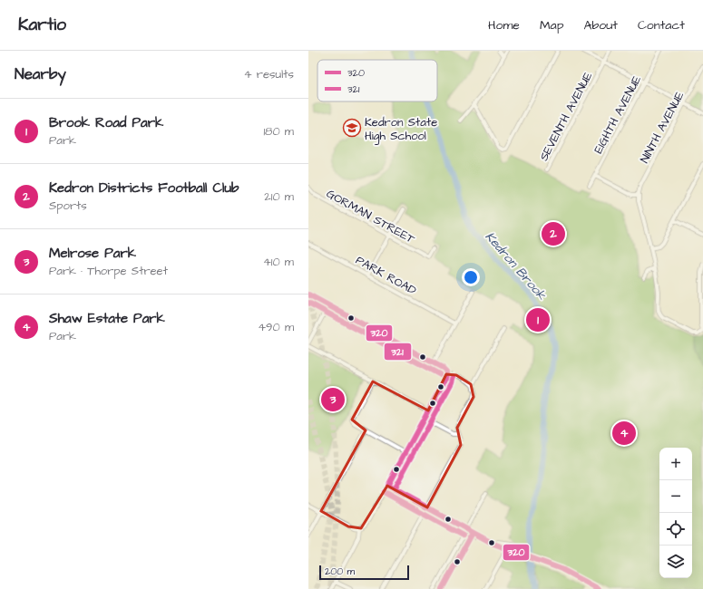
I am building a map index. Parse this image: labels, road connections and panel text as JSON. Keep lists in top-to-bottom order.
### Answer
{
  "streets": {
    "street": [
      "EIGHTH AVENUE",
      "SEVENTH AVENUE",
      "NINTH AVENUE",
      "GORMAN STREET",
      "PARK ROAD"
    ]
  },
  "water": ["Kedron Brook"],
  "places": {
    "school or university": ["Kedron State High School"]
  },
  "lines": ["transit line 320", "transit line 321"],
  "legend": ["320", "321"],
  "scale_bar": "200 m",
  "page": {
    "header": "Kartio",
    "nav": [
      "Home",
      "Map",
      "About",
      "Contact"
    ],
    "heading": ["Nearby", "4 results"],
    "list": [
      {
        "mark": "1",
        "name": "Brook Road Park",
        "note": "Park",
        "value": "180 m"
      },
      {
        "mark": "2",
        "name": "Kedron Districts Football Club",
        "note": "Sports",
        "value": "210 m"
      },
      {
        "mark": "3",
        "name": "Melrose Park",
        "note": "Park · Thorpe Street",
        "value": "410 m"
      },
      {
        "mark": "4",
        "name": "Shaw Estate Park",
        "note": "Park",
        "value": "490 m"
      }
    ],
    "pins": [
      "2",
      "1",
      "3",
      "4"
    ],
    "map_buttons": ["+", "−"],
    "scale": "200 m"
  }
}
